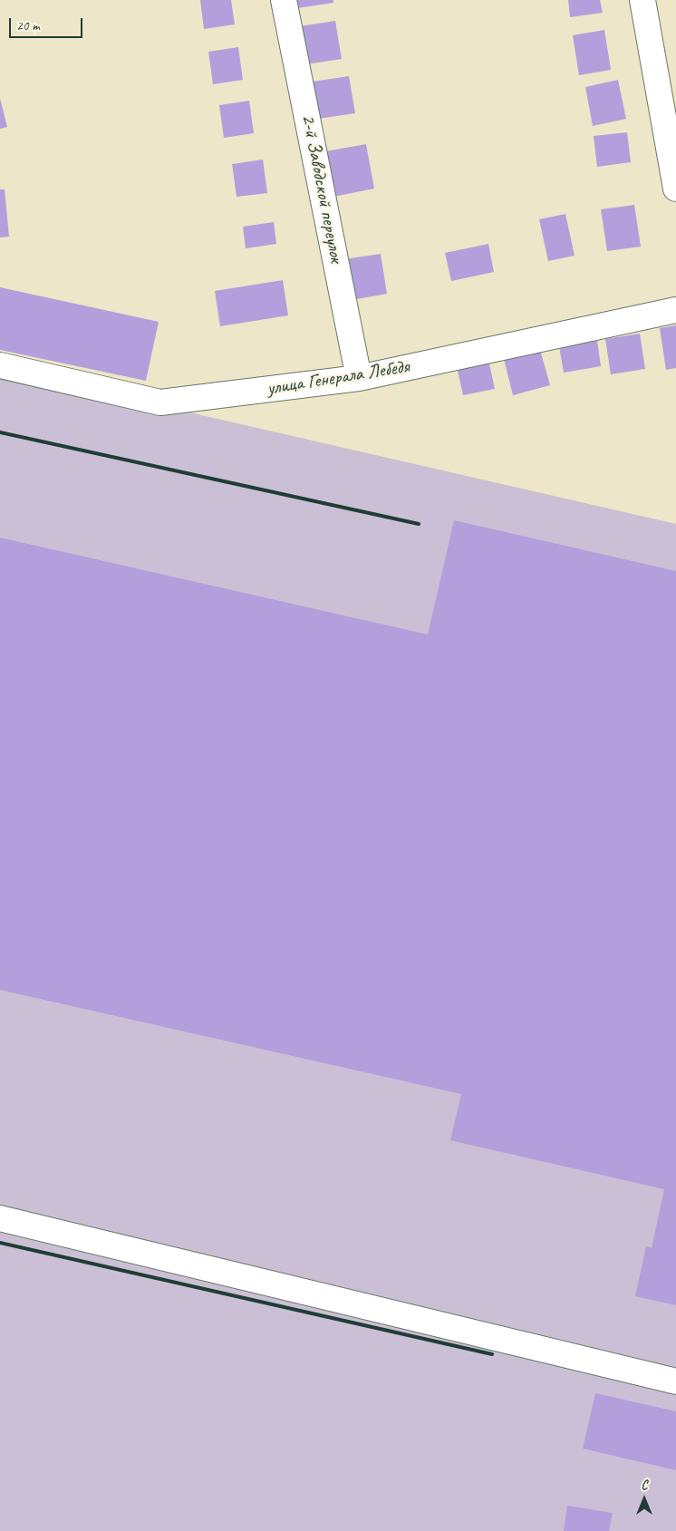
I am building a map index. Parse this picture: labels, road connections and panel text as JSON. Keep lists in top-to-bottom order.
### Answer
{
  "streets": {
    "street": ["2-й Заводской переулок", "улица Генерала Лебедя"]
  },
  "crossings": [
    ["2-й Заводской переулок", "улица Генерала Лебедя"]
  ],
  "scale_bar": "20 m",
  "north": "top"
}
